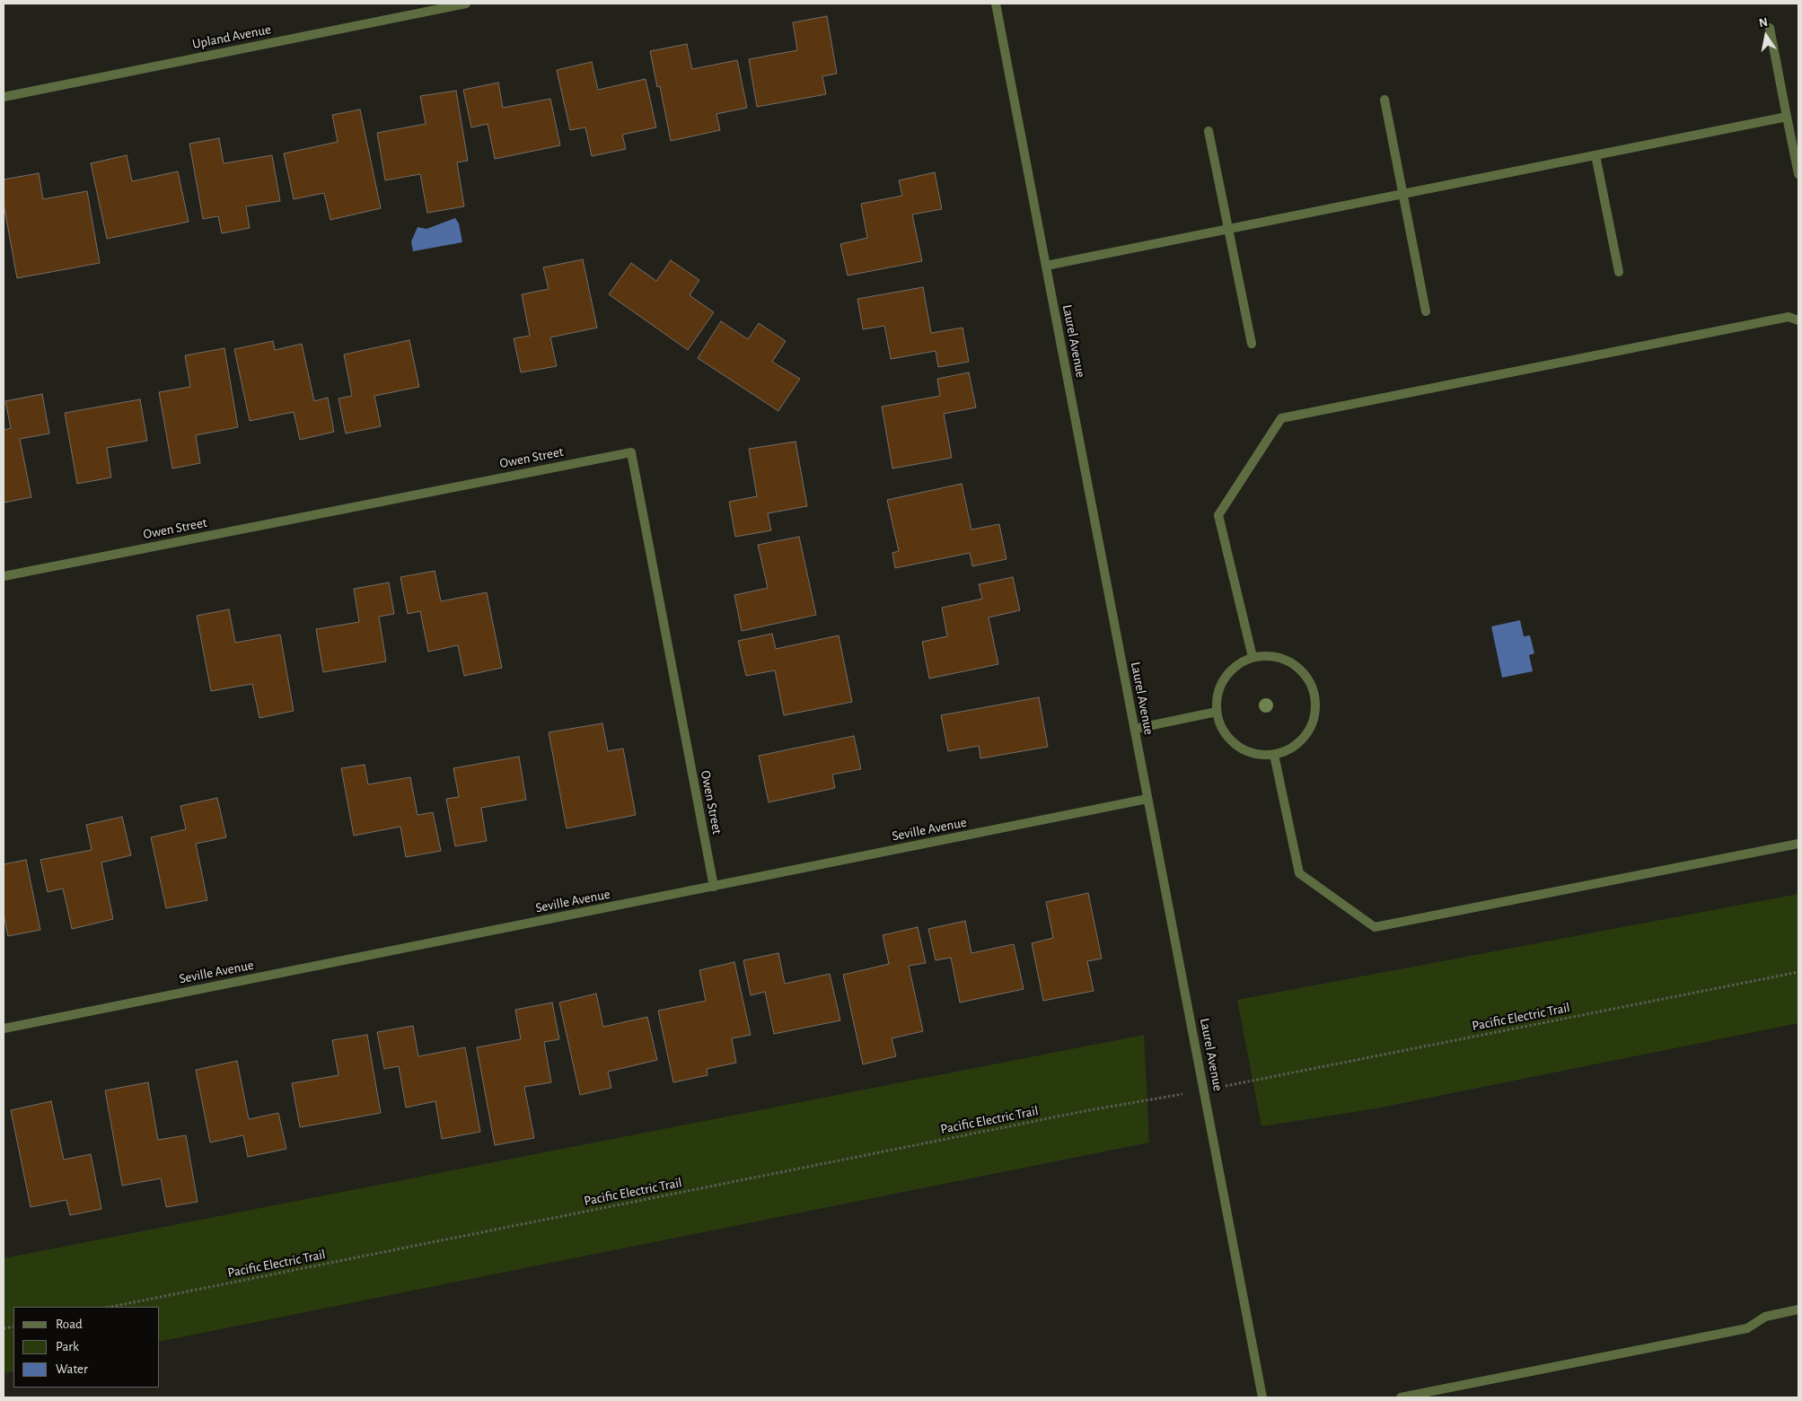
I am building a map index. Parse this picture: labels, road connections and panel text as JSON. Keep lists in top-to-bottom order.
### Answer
{
  "streets": {
    "street": [
      "Upland Avenue",
      "Laurel Avenue",
      "Owen Street",
      "Seville Avenue"
    ],
    "path": ["Pacific Electric Trail"]
  },
  "crossings": [
    ["Laurel Avenue", "Seville Avenue"],
    ["Owen Street", "Seville Avenue"]
  ],
  "legend": ["Road", "Park", "Water"],
  "north": "top"
}
